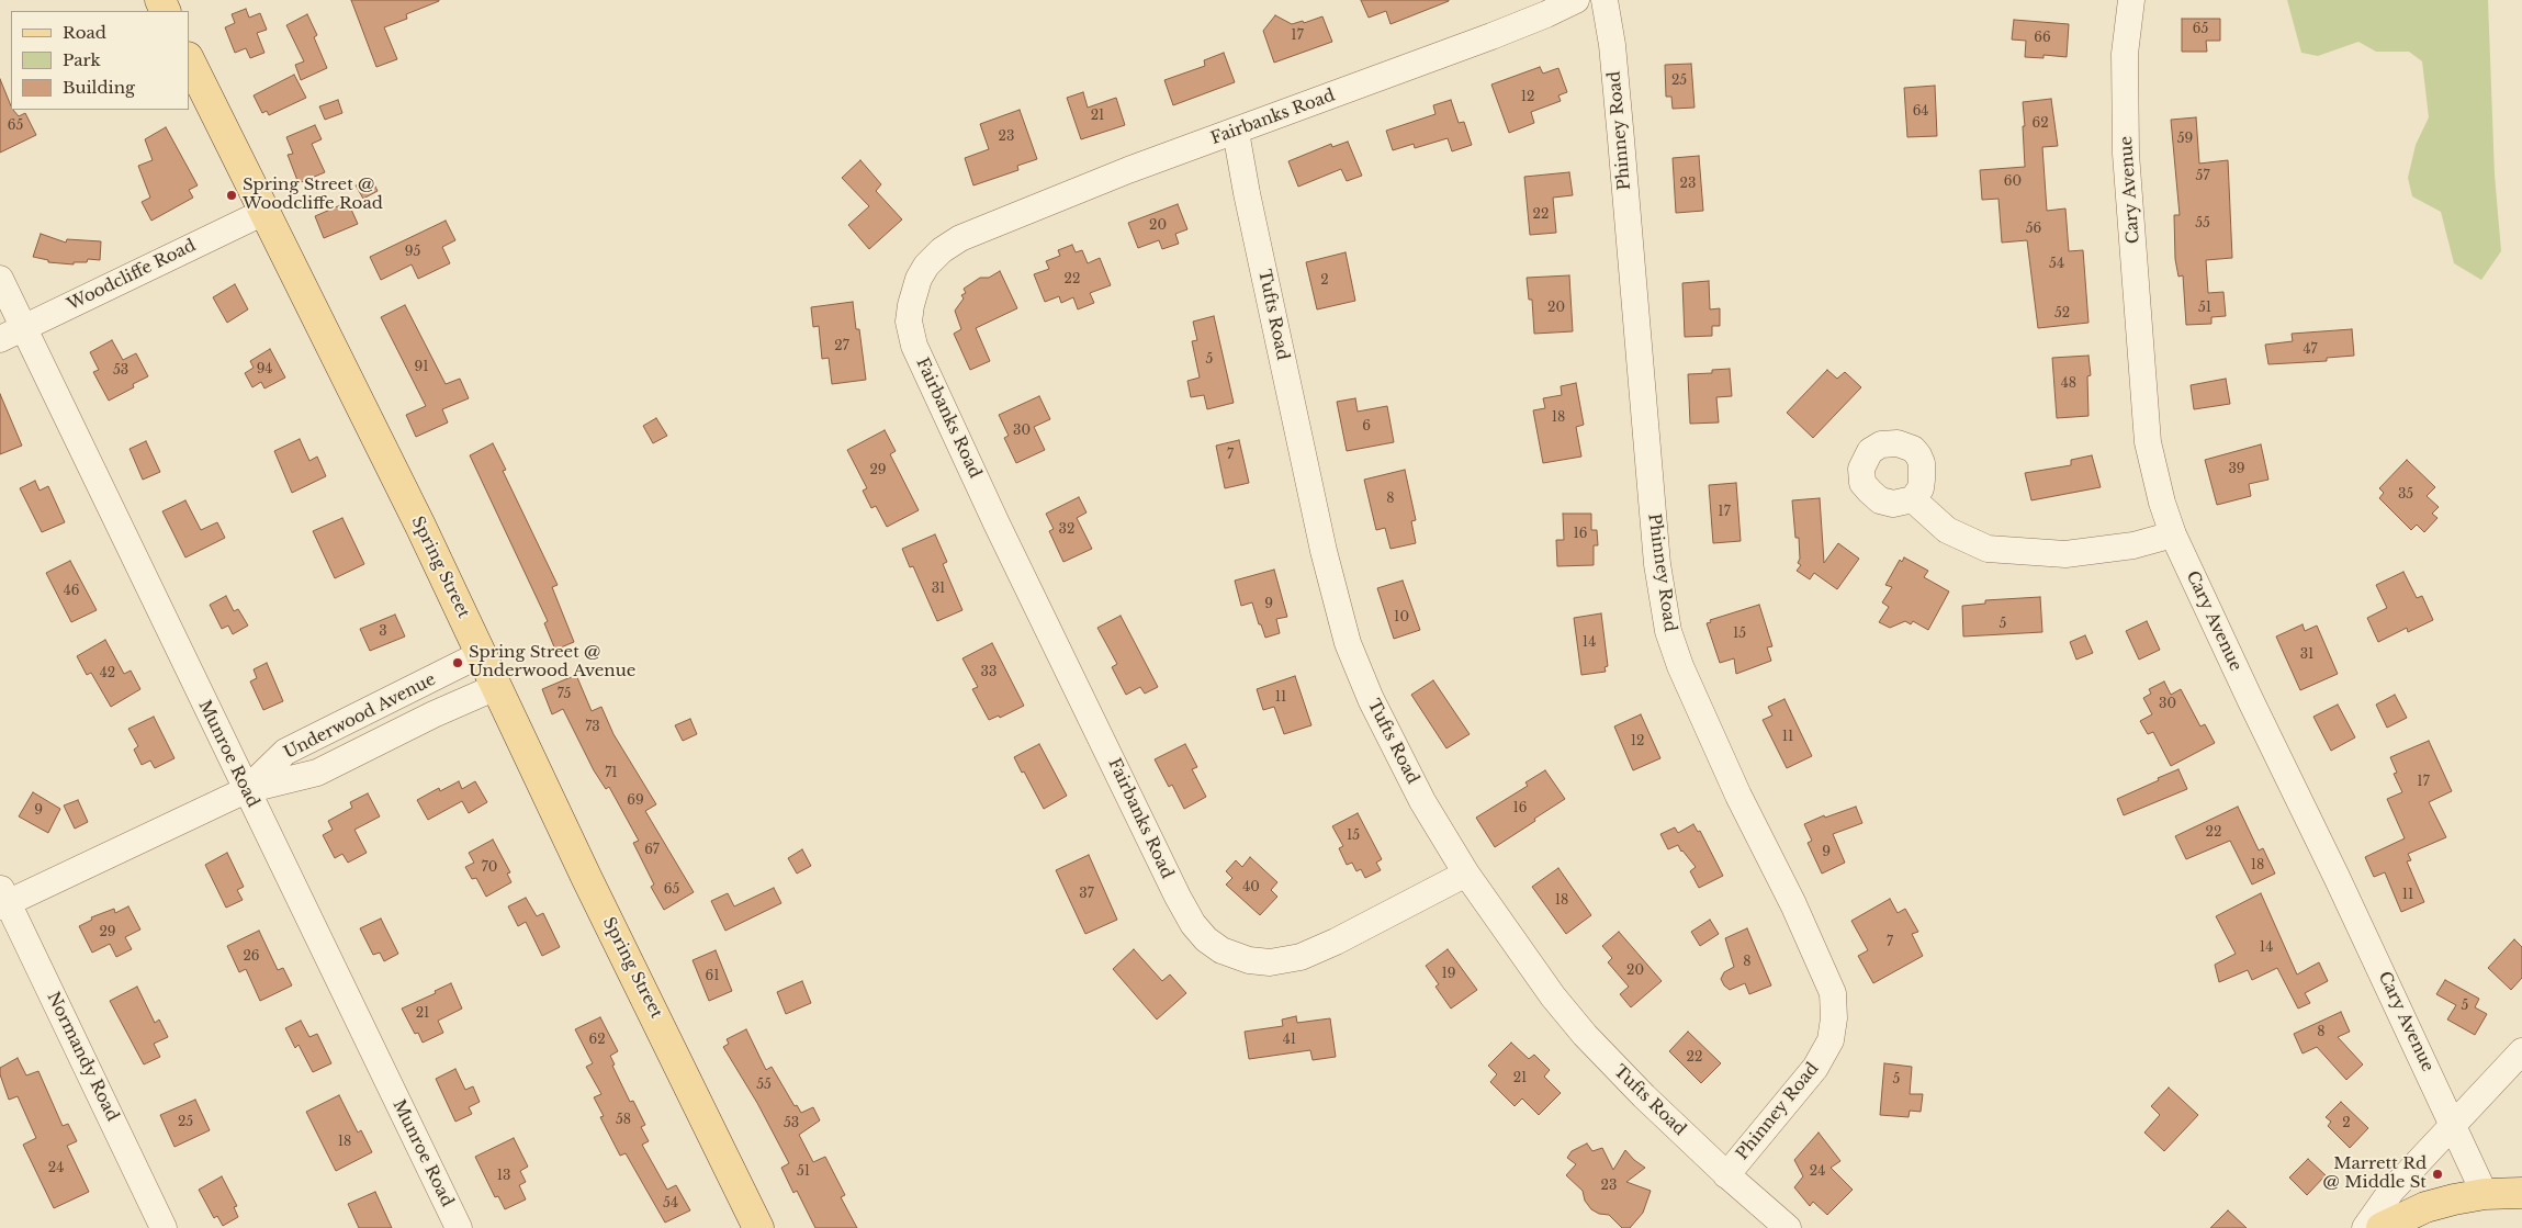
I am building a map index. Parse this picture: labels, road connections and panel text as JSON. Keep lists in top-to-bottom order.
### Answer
{
  "streets": {
    "main road": ["Spring Street"],
    "street": [
      "Fairbanks Road",
      "Phinney Road",
      "Cary Avenue",
      "Woodcliffe Road",
      "Tufts Road",
      "Underwood Avenue",
      "Munroe Road",
      "Normandy Road"
    ]
  },
  "crossings": [
    ["Fairbanks Road", "Tufts Road"],
    ["Phinney Road", "Tufts Road"],
    ["Woodcliffe Road", "Spring Street"],
    ["Woodcliffe Road", "Munroe Road"],
    ["Spring Street", "Underwood Avenue"],
    ["Underwood Avenue", "Munroe Road"],
    ["Underwood Avenue", "Normandy Road"]
  ],
  "places": ["Spring Street @ Woodcliffe Road", "Spring Street @ Underwood Avenue", "Marrett Rd @ Middle St"],
  "house_numbers": [
    "65",
    "17",
    "66",
    "25",
    "12",
    "64",
    "21",
    "62",
    "65",
    "23",
    "59",
    "57",
    "60",
    "23",
    "22",
    "55",
    "20",
    "56",
    "95",
    "54",
    "22",
    "2",
    "20",
    "51",
    "52",
    "27",
    "47",
    "5",
    "91",
    "94",
    "53",
    "48",
    "18",
    "6",
    "30",
    "7",
    "39",
    "29",
    "35",
    "8",
    "17",
    "32",
    "16",
    "31",
    "46",
    "9",
    "10",
    "5",
    "3",
    "15",
    "14",
    "31",
    "33",
    "42",
    "75",
    "11",
    "30",
    "73",
    "11",
    "12",
    "71",
    "17",
    "69",
    "16",
    "9",
    "22",
    "15",
    "67",
    "9",
    "18",
    "70",
    "40",
    "65",
    "37",
    "11",
    "18",
    "29",
    "7",
    "14",
    "26",
    "8",
    "20",
    "19",
    "61",
    "5",
    "21",
    "8",
    "62",
    "41",
    "22",
    "21",
    "5",
    "55",
    "58",
    "25",
    "53",
    "2",
    "18",
    "24",
    "51",
    "24",
    "13",
    "23",
    "54"
  ],
  "legend": ["Road", "Park", "Building"]
}
